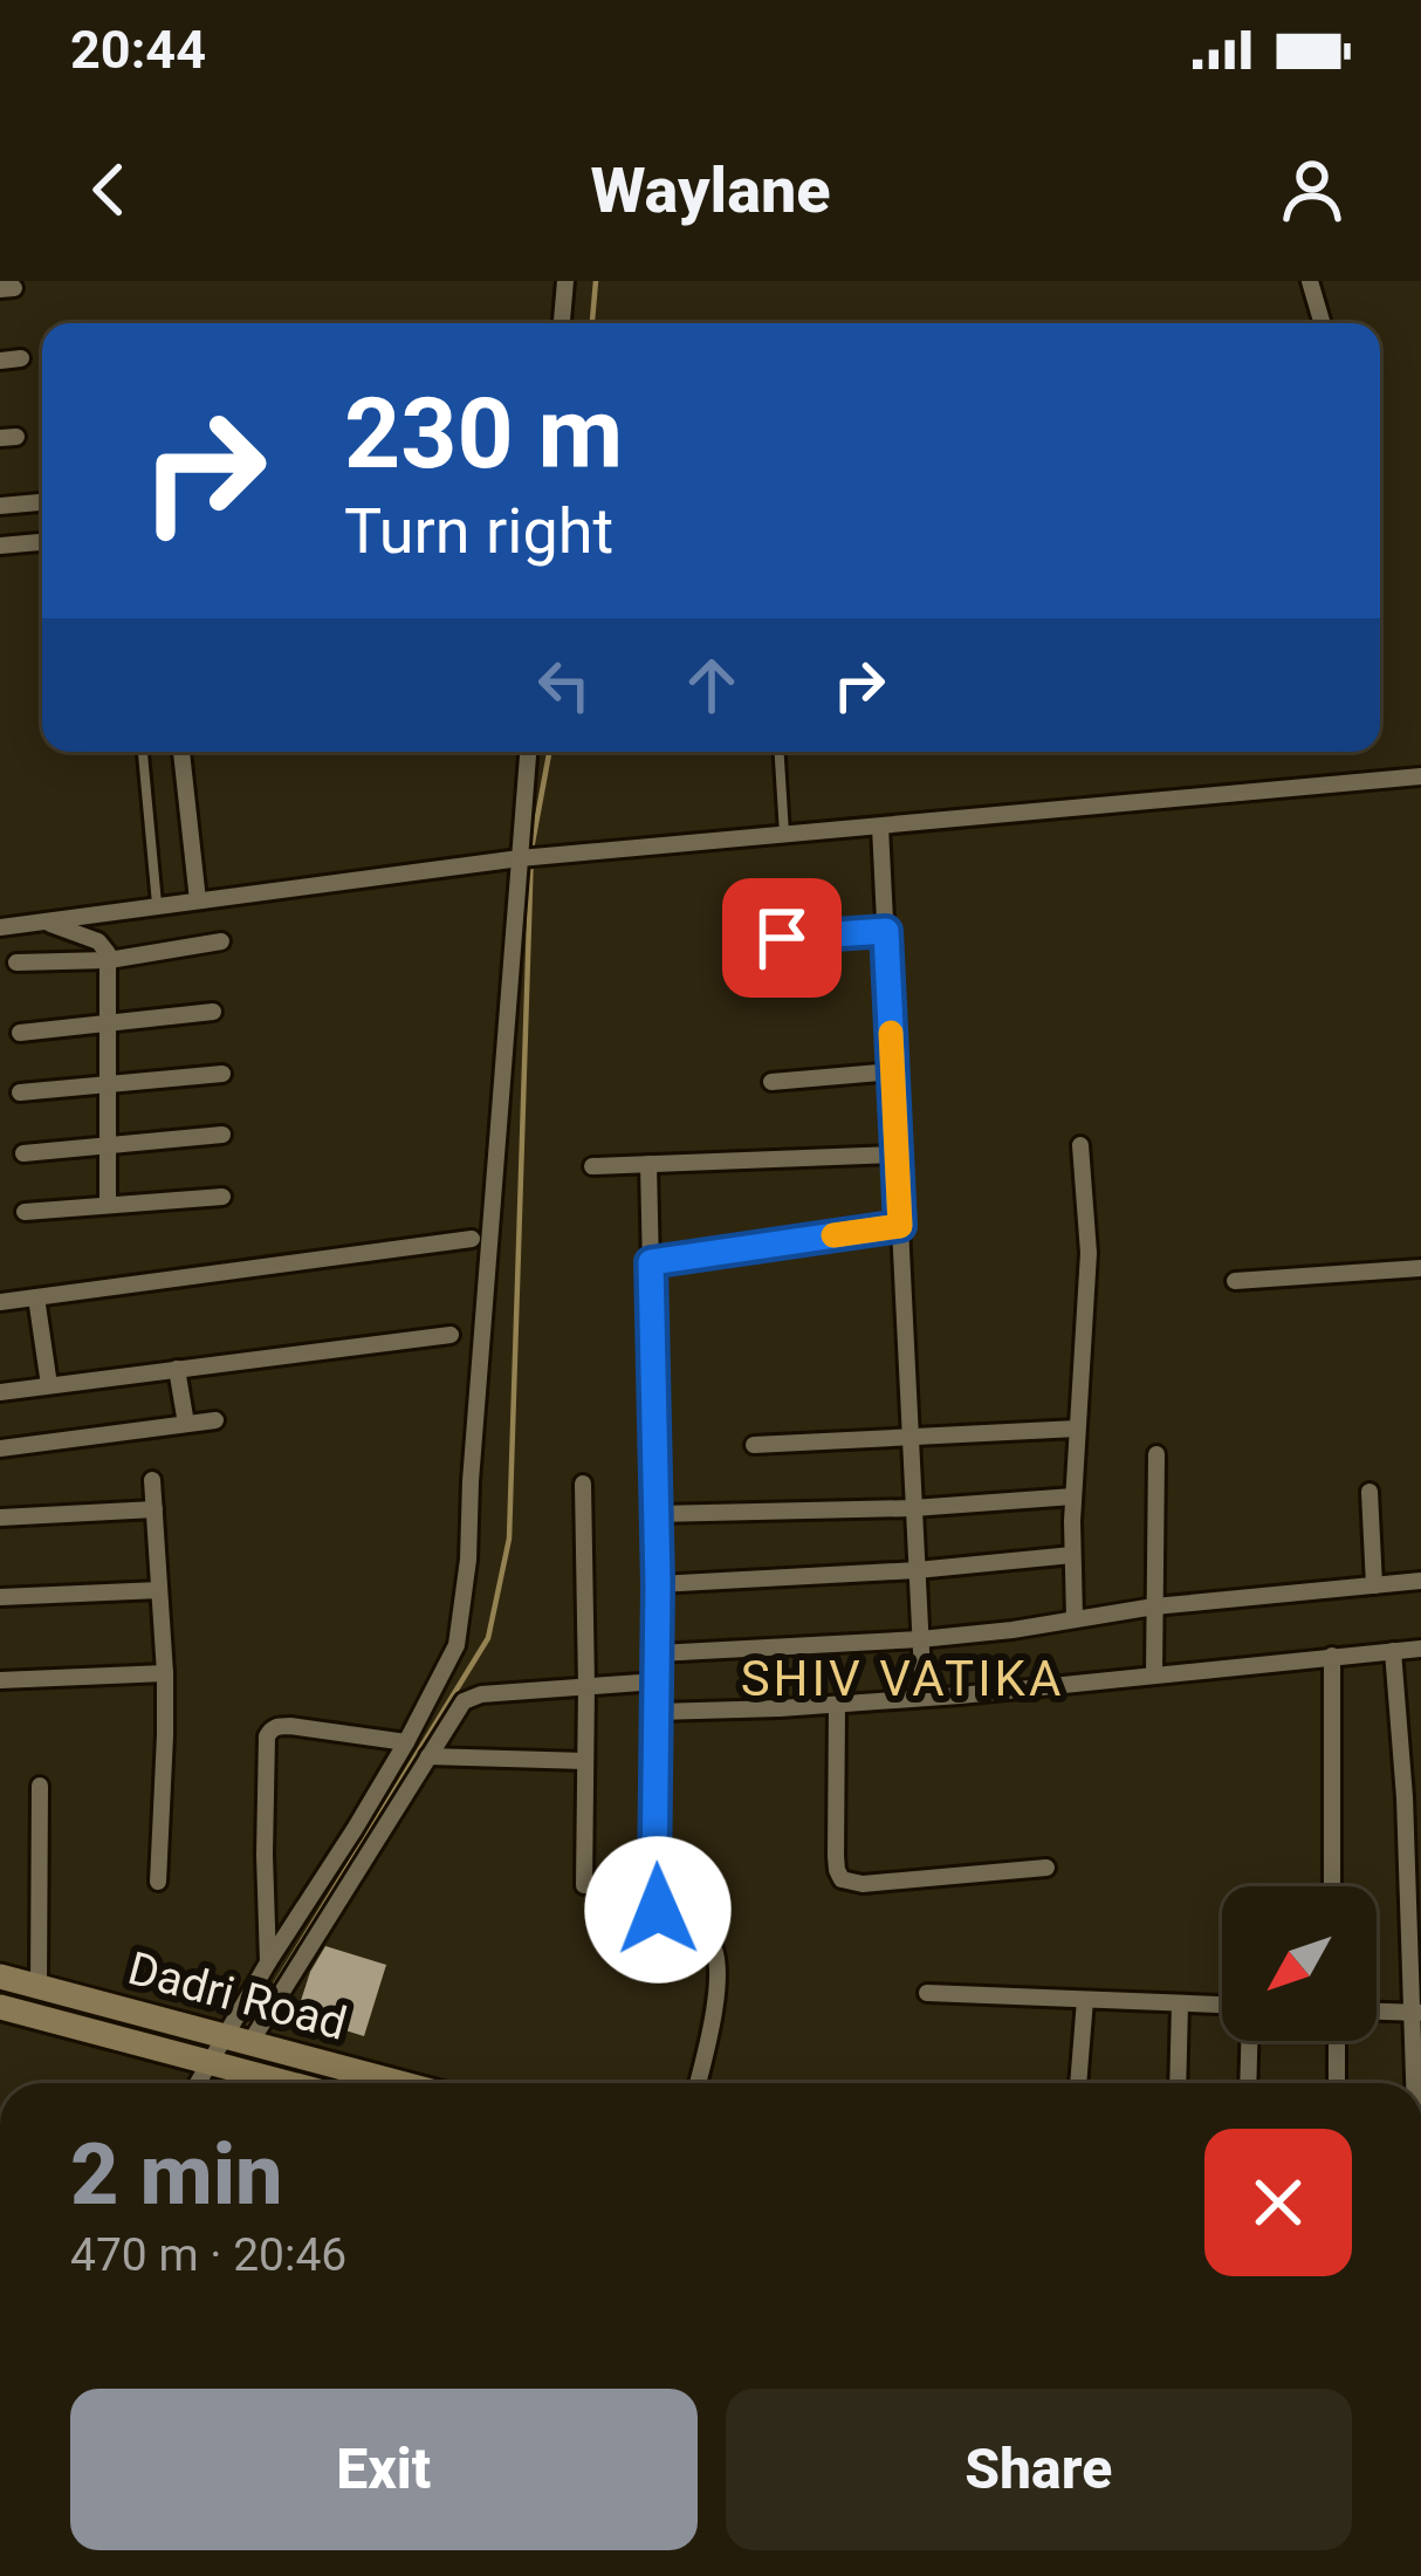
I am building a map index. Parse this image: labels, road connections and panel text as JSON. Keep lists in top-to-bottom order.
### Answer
{
  "streets": {
    "street": ["Dadri Road"]
  },
  "districts": ["SHIV VATIKA"],
  "north": "bottom left",
  "page": {
    "status": "20:44",
    "header": "Waylane",
    "turn": ["230 m", "Turn right"],
    "heading": ["2 min", "470 m · 20:46"],
    "buttons": ["Exit", "Share"]
  }
}
